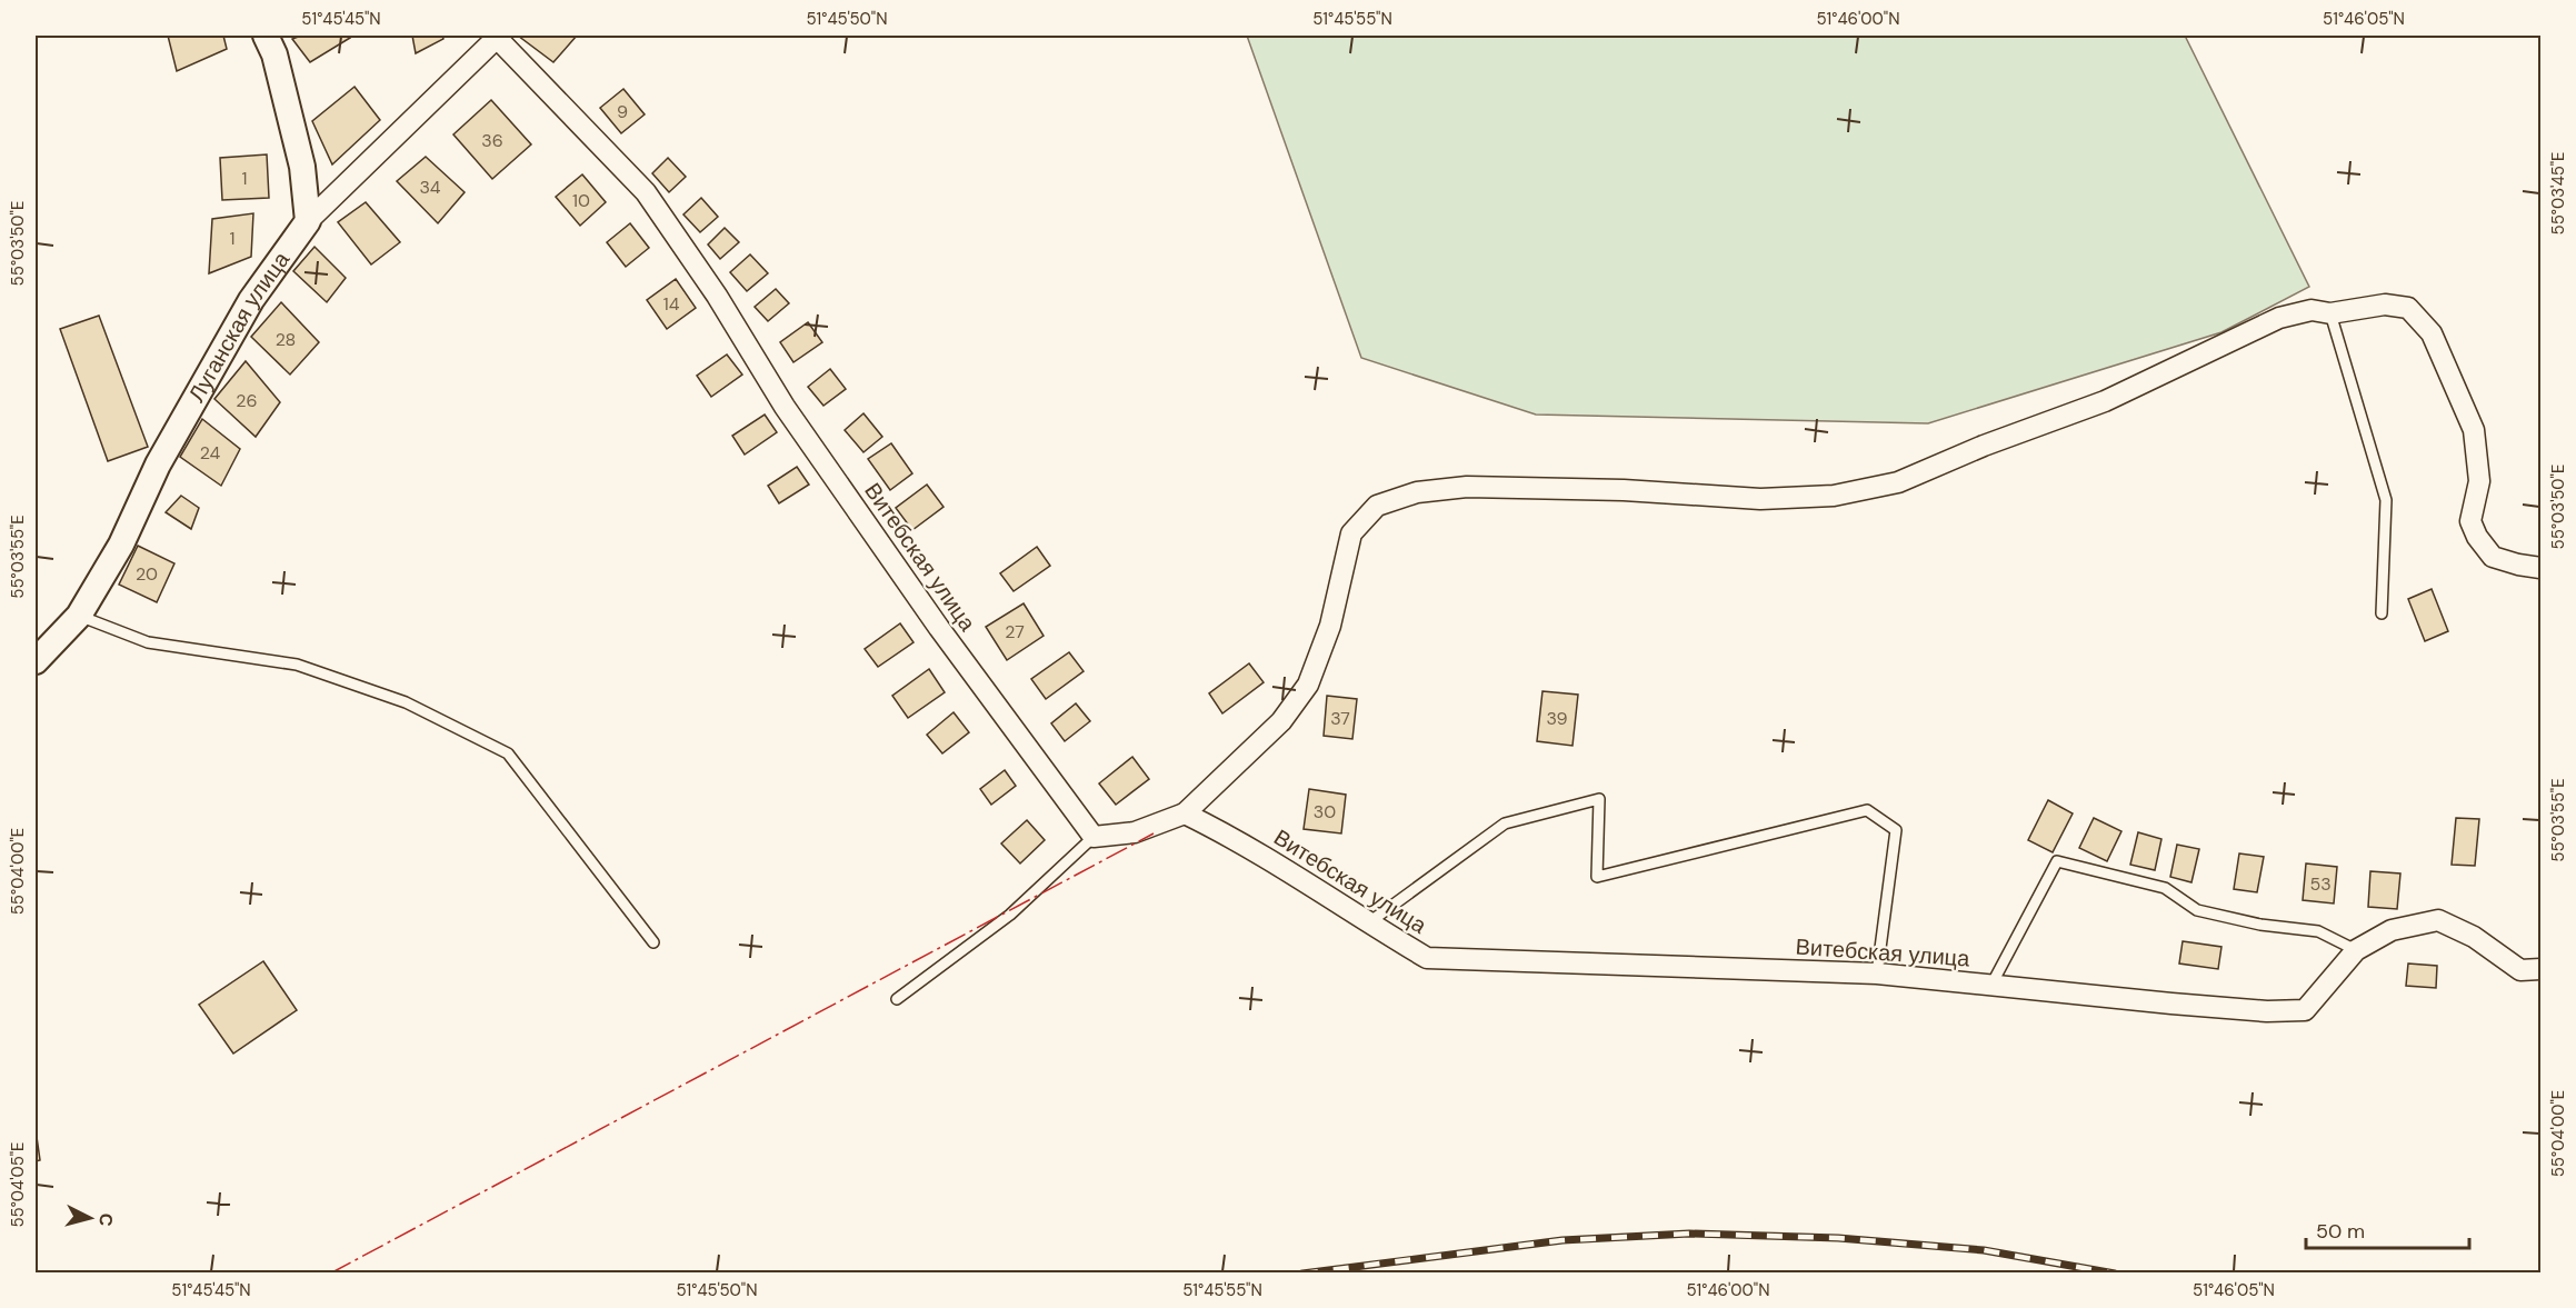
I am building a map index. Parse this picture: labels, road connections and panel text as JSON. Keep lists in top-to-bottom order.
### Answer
{
  "streets": {
    "street": ["Луганская улица", "Витебская улица"]
  },
  "crossings": [
    ["Луганская улица", "Витебская улица"]
  ],
  "house_numbers": [
    "9",
    "36",
    "1",
    "34",
    "10",
    "1",
    "14",
    "28",
    "26",
    "24",
    "20",
    "27",
    "37",
    "39",
    "30",
    "53"
  ],
  "scale_bar": "50 m",
  "north": "right",
  "coordinates": [
    "51°45'45\"N",
    "51°45'50\"N",
    "51°45'55\"N",
    "51°46'00\"N",
    "51°46'05\"N",
    "55°03'45\"E",
    "55°03'50\"E",
    "55°03'55\"E",
    "55°04'00\"E",
    "55°04'05\"E"
  ]
}
